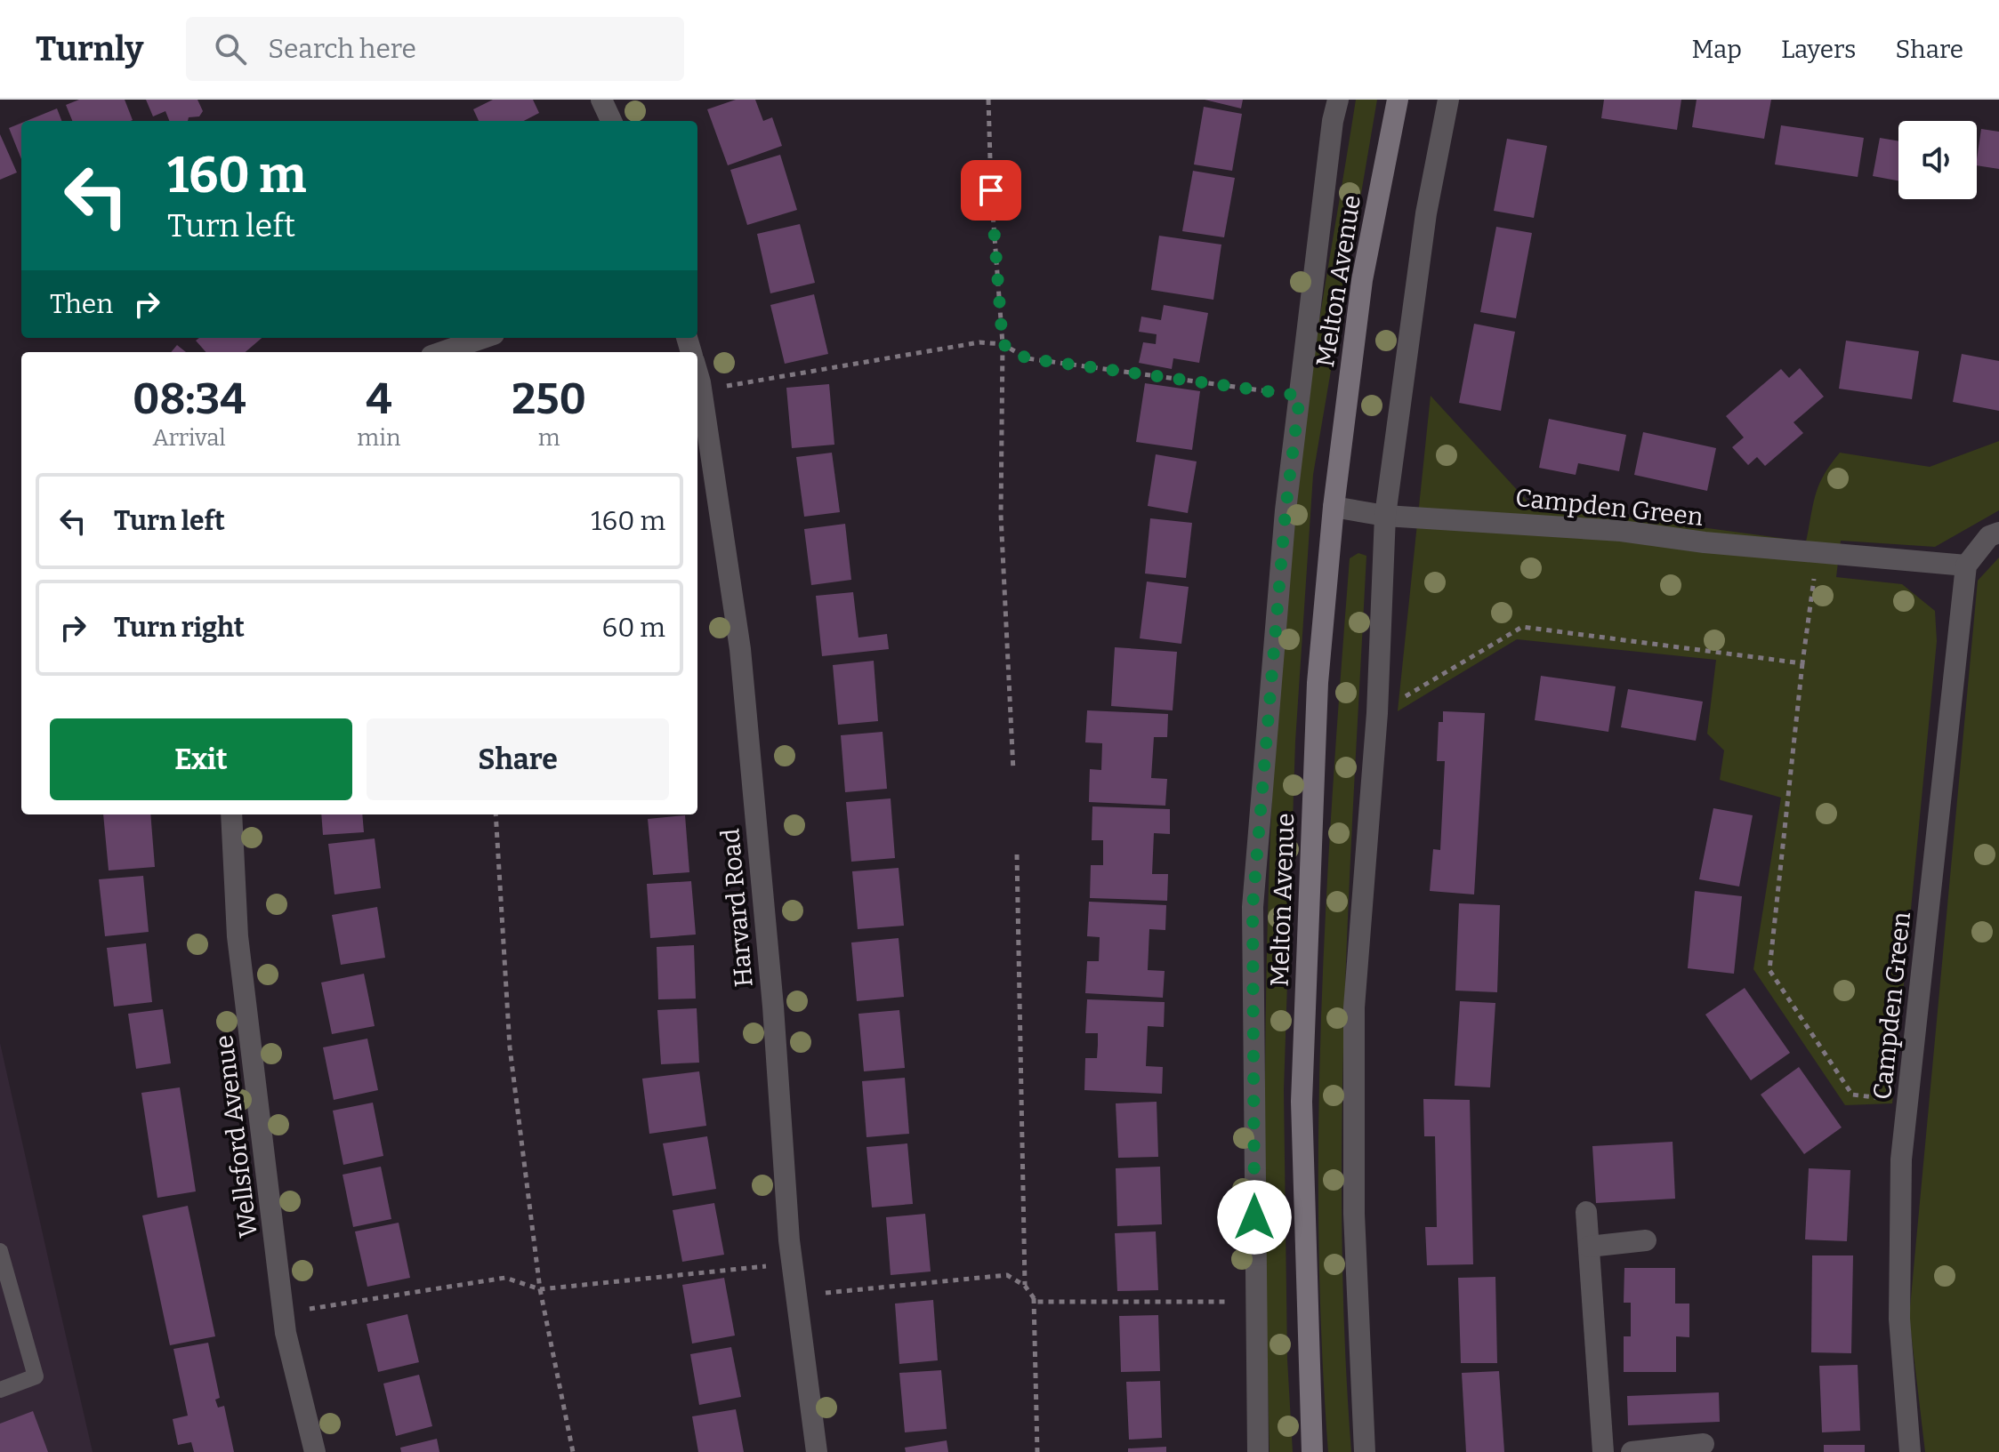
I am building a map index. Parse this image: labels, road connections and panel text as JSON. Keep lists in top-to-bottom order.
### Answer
{
  "streets": {
    "street": [
      "Melton Avenue",
      "Campden Green",
      "Harvard Road",
      "Wellsford Avenue"
    ]
  },
  "crossings": [
    ["Melton Avenue", "Campden Green"]
  ],
  "page": {
    "header": "Turnly",
    "search": "Search here",
    "nav": ["Map", "Layers", "Share"],
    "turn": ["160 m", "Turn left"],
    "then": "Then",
    "eta": [
      "08:34",
      "Arrival",
      "4",
      "min",
      "250",
      "m"
    ],
    "list": [
      {
        "name": "Turn left",
        "value": "160 m"
      },
      {
        "name": "Turn right",
        "value": "60 m"
      }
    ],
    "buttons": ["Exit", "Share"]
  }
}
